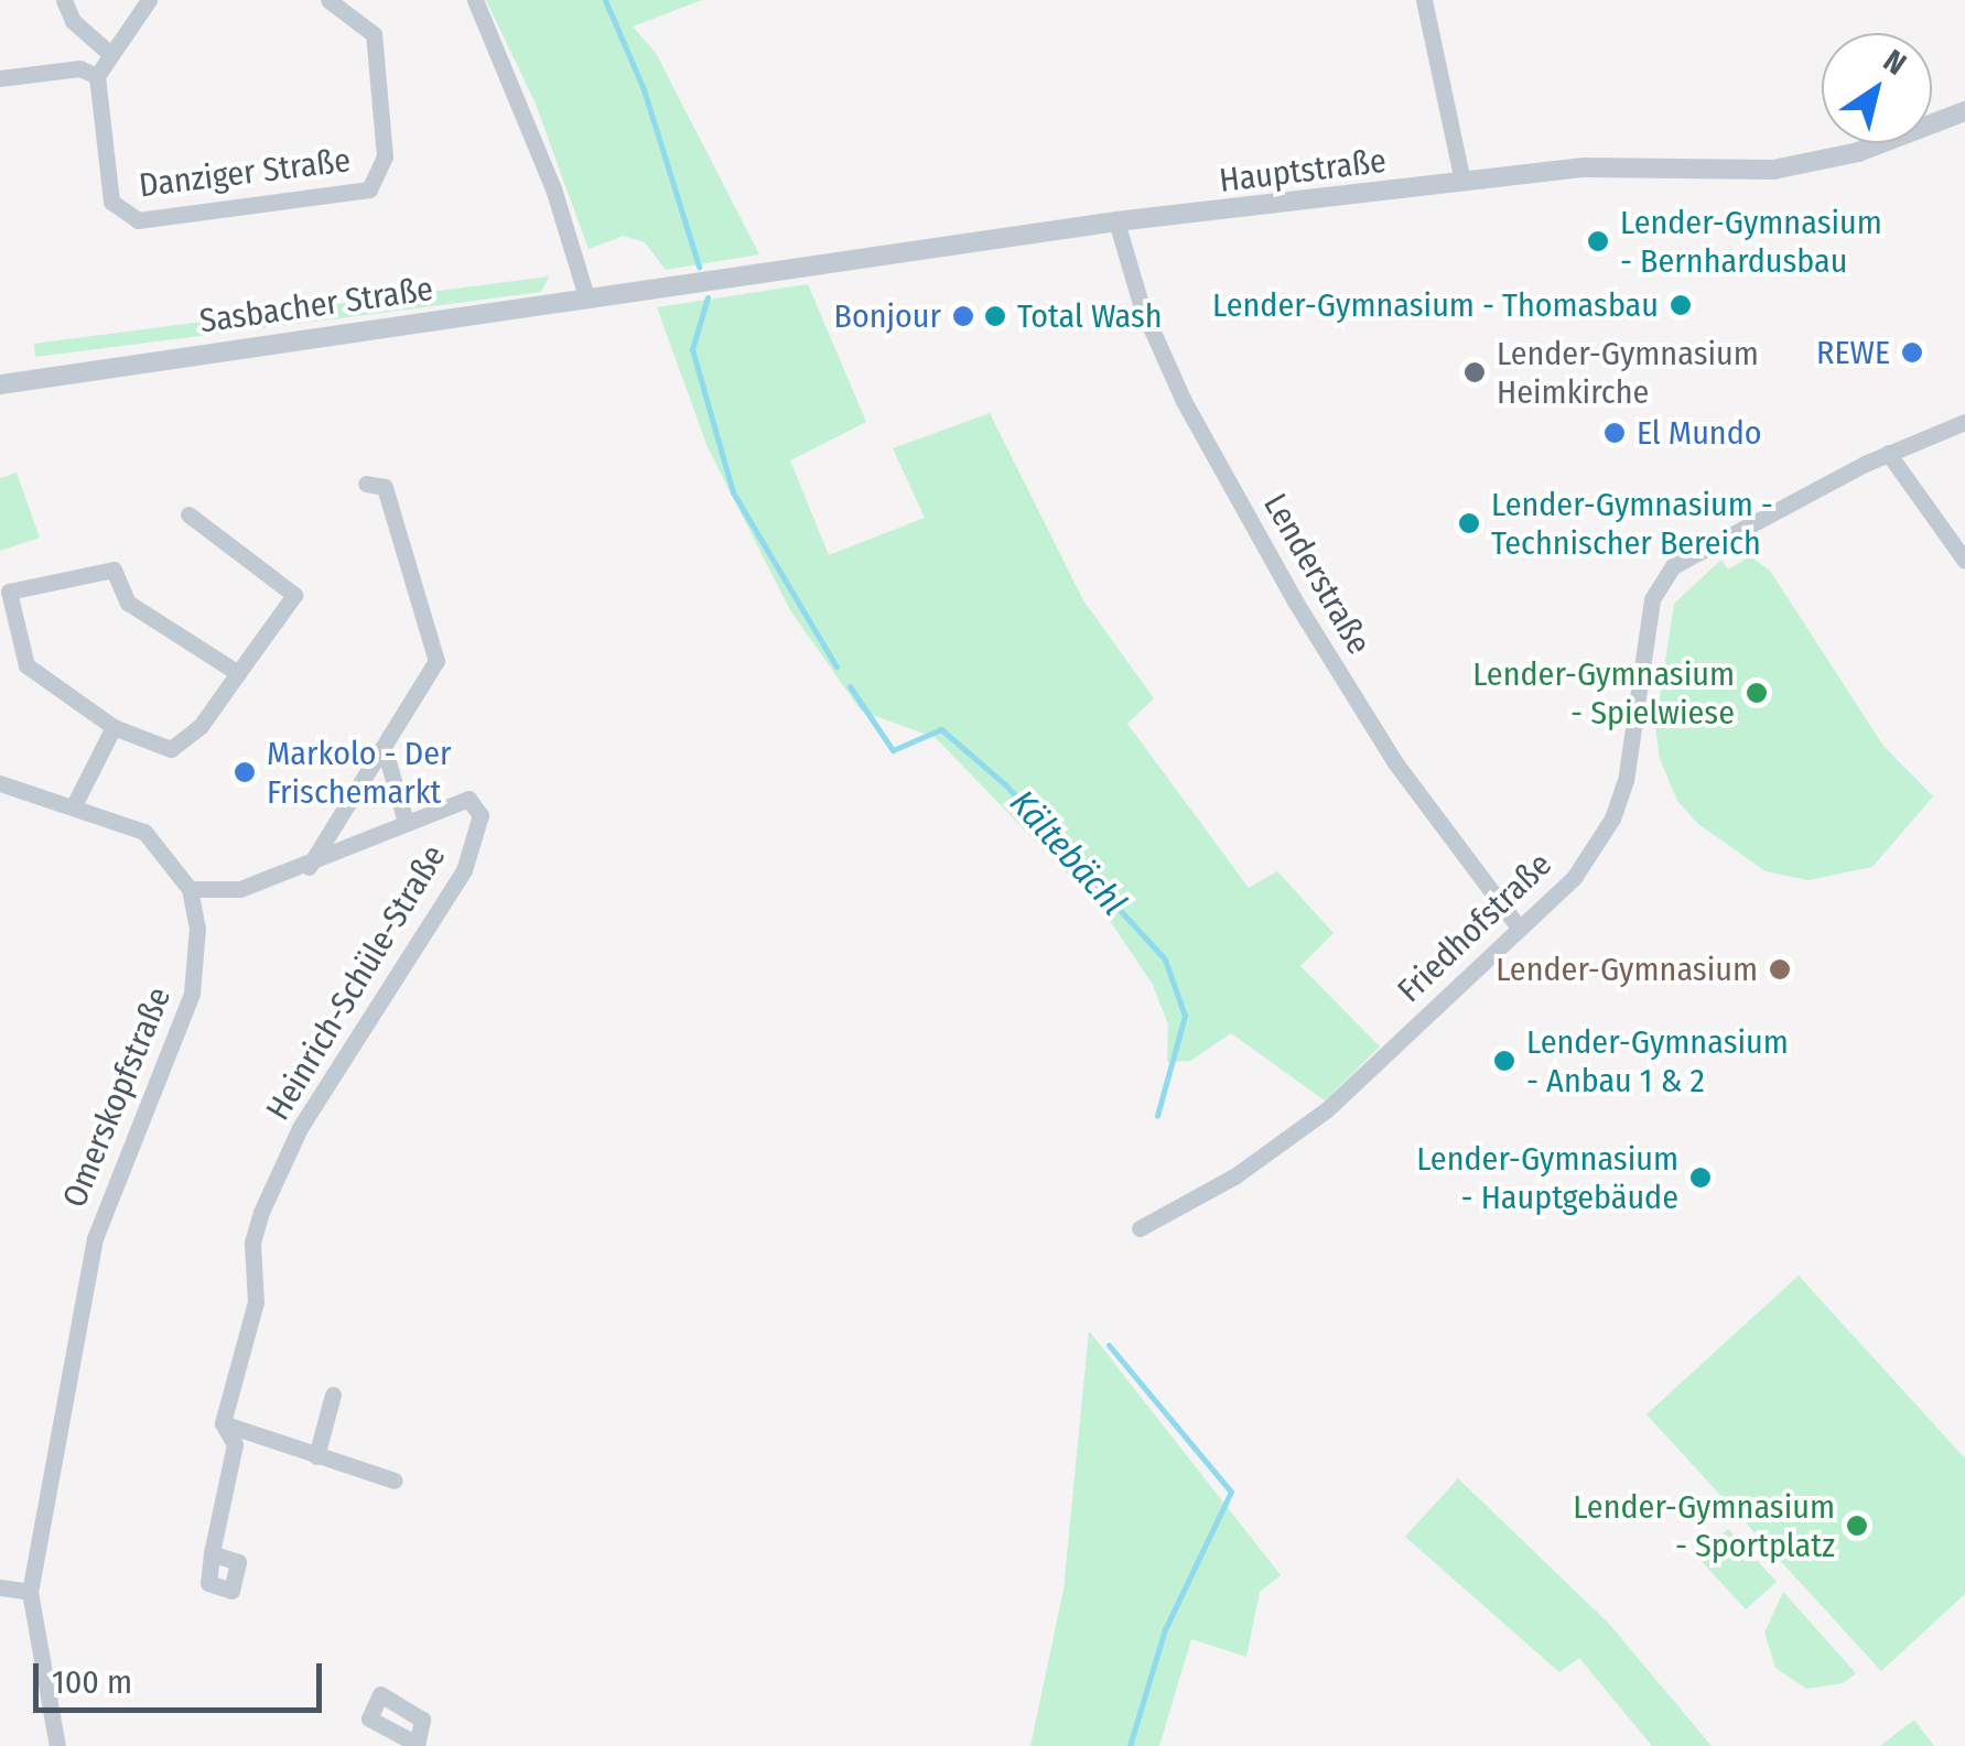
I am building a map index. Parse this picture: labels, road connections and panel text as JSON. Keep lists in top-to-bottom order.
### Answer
{
  "streets": {
    "street": [
      "Hauptstraße",
      "Danziger Straße",
      "Sasbacher Straße",
      "Lenderstraße",
      "Friedhofstraße",
      "Heinrich-Schüle-Straße",
      "Omerskopfstraße"
    ]
  },
  "crossings": [
    ["Hauptstraße", "Sasbacher Straße"],
    ["Hauptstraße", "Lenderstraße"],
    ["Lenderstraße", "Friedhofstraße"],
    ["Heinrich-Schüle-Straße", "Omerskopfstraße"]
  ],
  "water": ["Kältebächl"],
  "places": [
    "Lender-Gymnasium - Bernhardusbau",
    "Lender-Gymnasium - Thomasbau",
    "Bonjour",
    "Total Wash",
    "REWE",
    "Lender-Gymnasium Heimkirche",
    "El Mundo",
    "Lender-Gymnasium - Technischer Bereich",
    "Lender-Gymnasium - Spielwiese",
    "Markolo - Der Frischemarkt",
    "Lender-Gymnasium",
    "Lender-Gymnasium - Anbau 1 & 2",
    "Lender-Gymnasium - Hauptgebäude",
    "Lender-Gymnasium - Sportplatz"
  ],
  "scale_bar": "100 m",
  "north": "top right"
}
